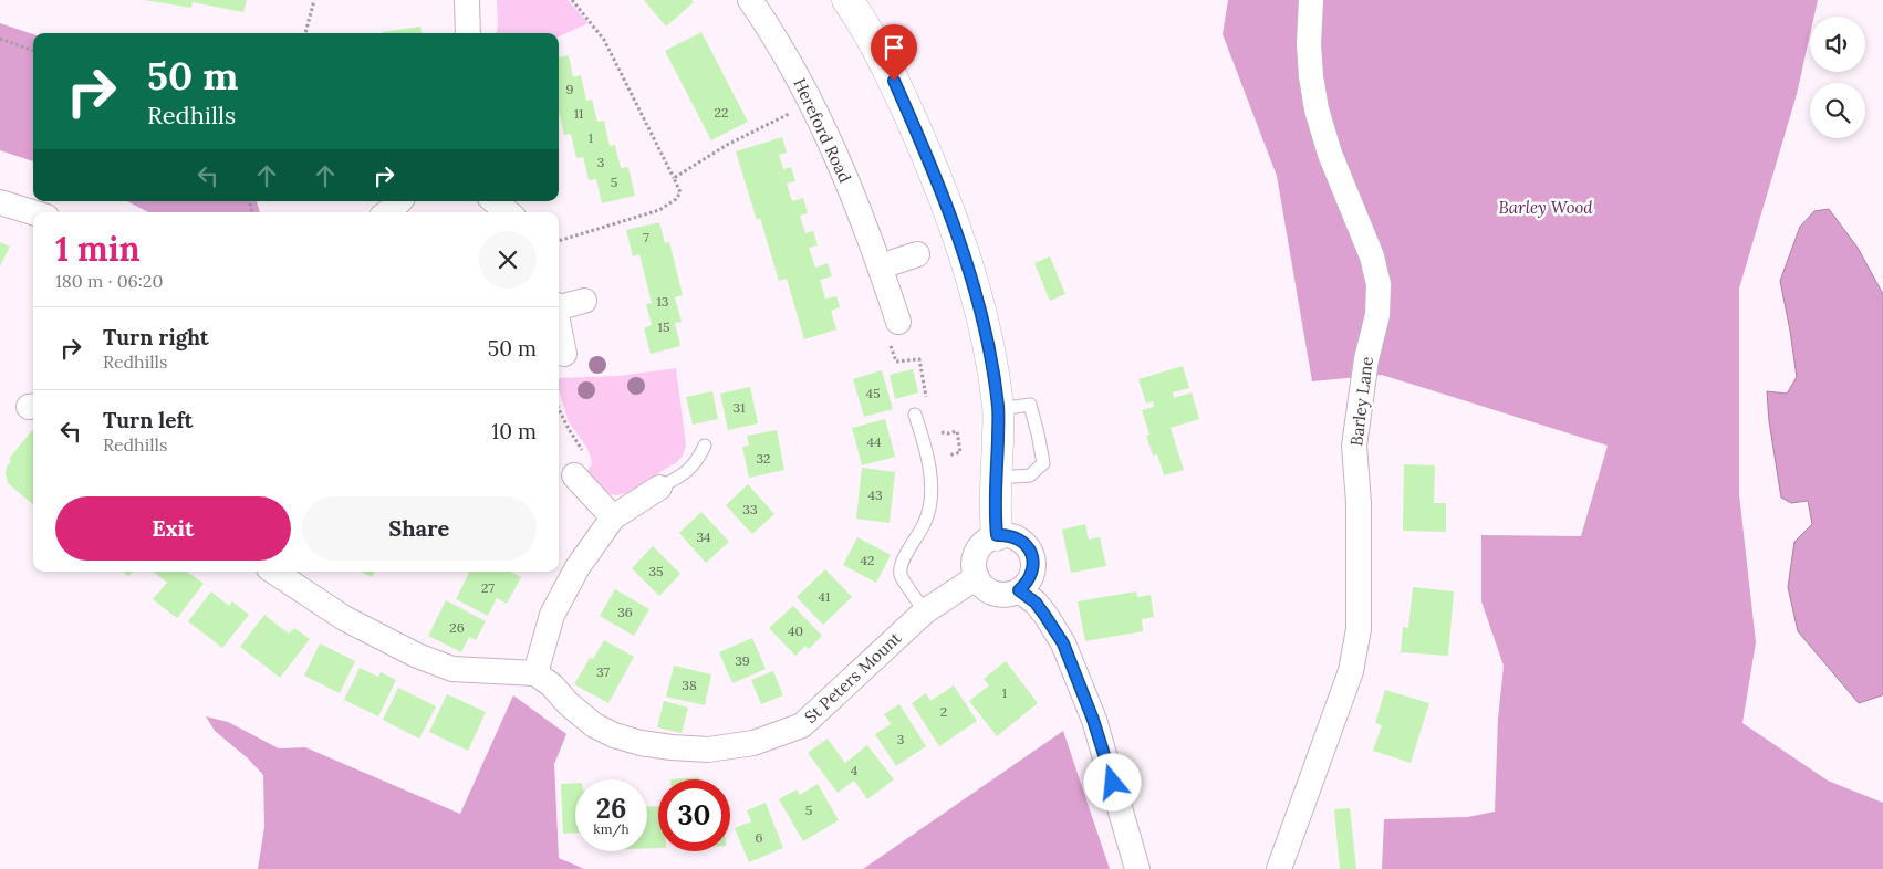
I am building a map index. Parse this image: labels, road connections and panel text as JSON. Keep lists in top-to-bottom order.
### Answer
{
  "streets": {
    "street": ["Hereford Road", "Barley Lane", "St Peters Mount"]
  },
  "parks": ["Barley Wood"],
  "house_numbers": [
    "9",
    "22",
    "11",
    "1",
    "3",
    "5",
    "7",
    "13",
    "15",
    "45",
    "31",
    "44",
    "32",
    "43",
    "33",
    "34",
    "42",
    "35",
    "27",
    "41",
    "36",
    "26",
    "40",
    "39",
    "37",
    "38",
    "1",
    "2",
    "3",
    "4",
    "5",
    "6"
  ],
  "page": {
    "turn": ["50 m", "Redhills"],
    "heading": ["1 min", "180 m · 06:20"],
    "list": [
      {
        "name": "Turn right",
        "note": "Redhills",
        "value": "50 m"
      },
      {
        "name": "Turn left",
        "note": "Redhills",
        "value": "10 m"
      }
    ],
    "buttons": ["Exit", "Share"],
    "speed": "26 km/h",
    "limit": "30"
  }
}
